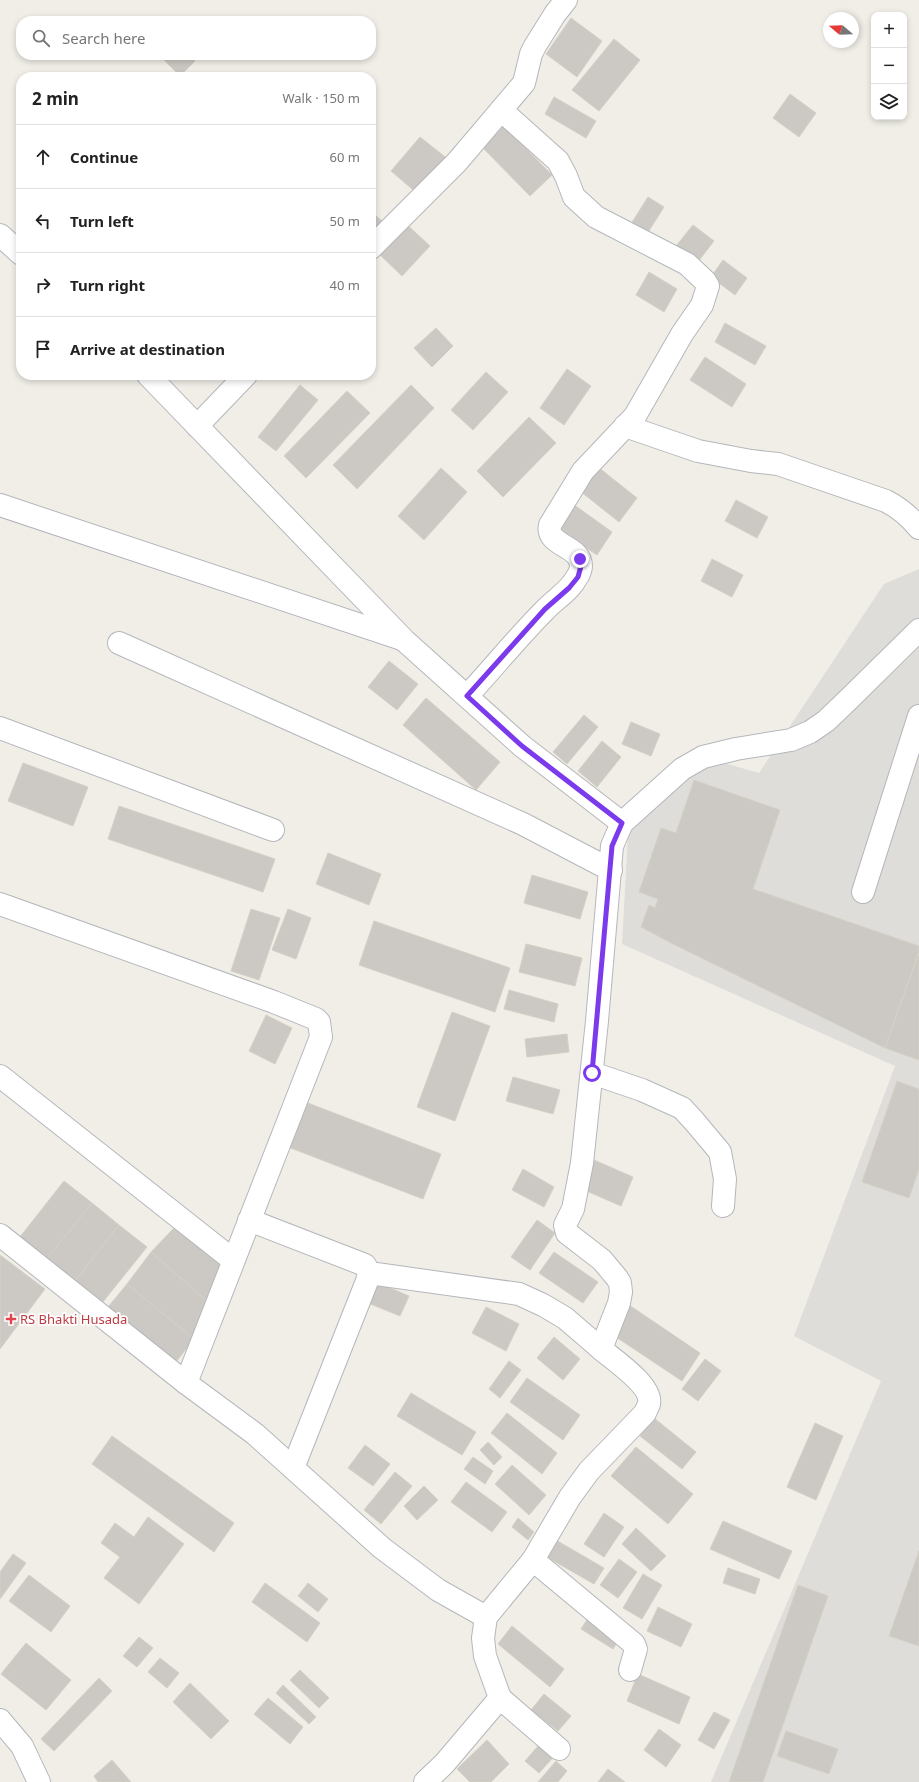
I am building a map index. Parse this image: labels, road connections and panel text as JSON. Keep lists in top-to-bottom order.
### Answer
{
  "places": {
    "health": ["RS Bhakti Husada"]
  },
  "north": "left",
  "page": {
    "map_buttons": ["+", "−"],
    "search": "Search here",
    "heading": ["2 min", "Walk · 150 m"],
    "list": [
      ["Continue", "60 m"],
      ["Turn left", "50 m"],
      ["Turn right", "40 m"],
      "Arrive at destination"
    ]
  }
}
